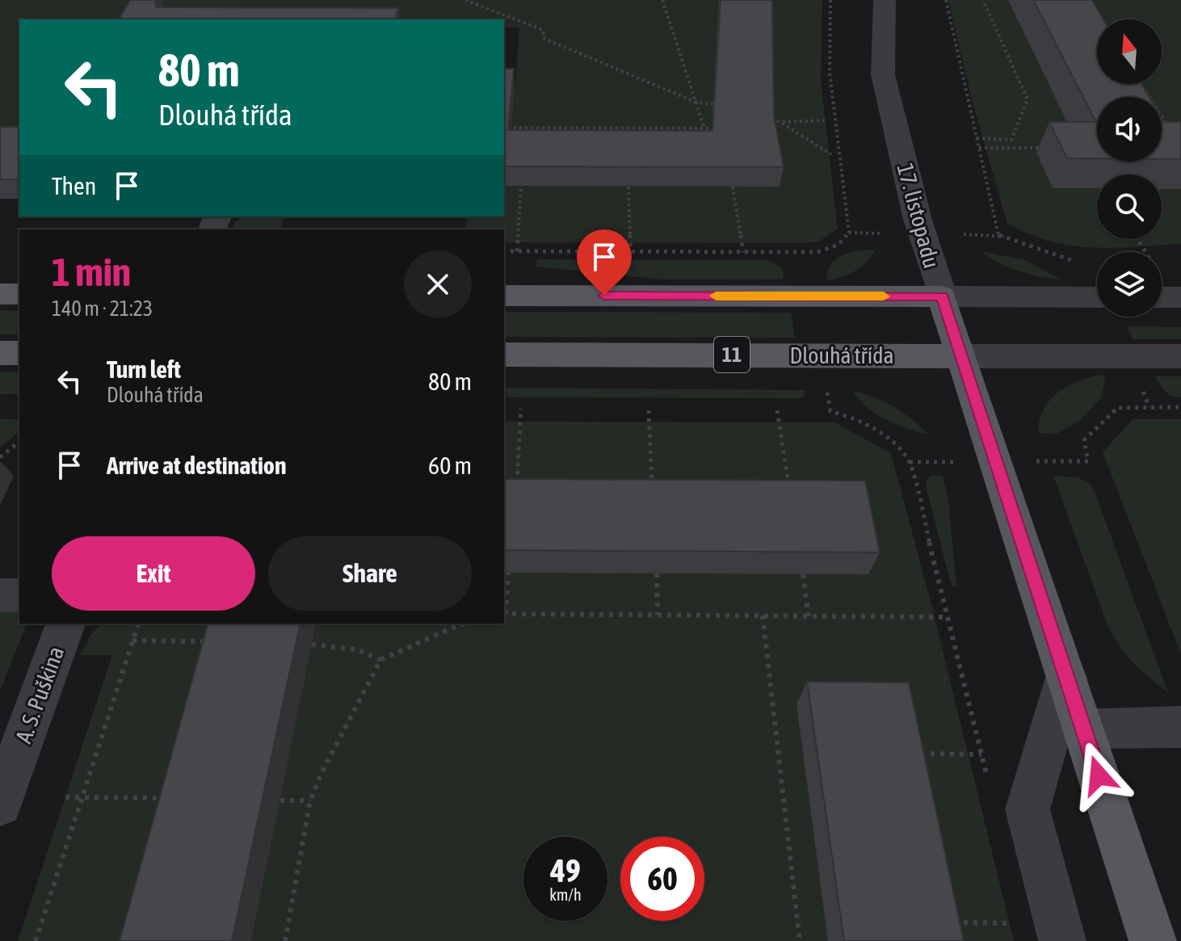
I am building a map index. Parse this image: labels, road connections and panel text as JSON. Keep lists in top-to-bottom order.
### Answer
{
  "streets": {
    "main road": ["17. listopadu", "11", "Dlouhá třída"],
    "street": ["A. S. Puškina"]
  },
  "crossings": [
    ["17. listopadu", "Dlouhá třída"]
  ],
  "north": "top",
  "page": {
    "turn": ["80 m", "Dlouhá třída"],
    "then": "Then",
    "heading": ["1 min", "140 m · 21:23"],
    "list": [
      {
        "name": "Turn left",
        "note": "Dlouhá třída",
        "value": "80 m"
      },
      {
        "name": "Arrive at destination",
        "value": "60 m"
      }
    ],
    "buttons": ["Exit", "Share"],
    "speed": "49 km/h",
    "limit": "60"
  }
}
